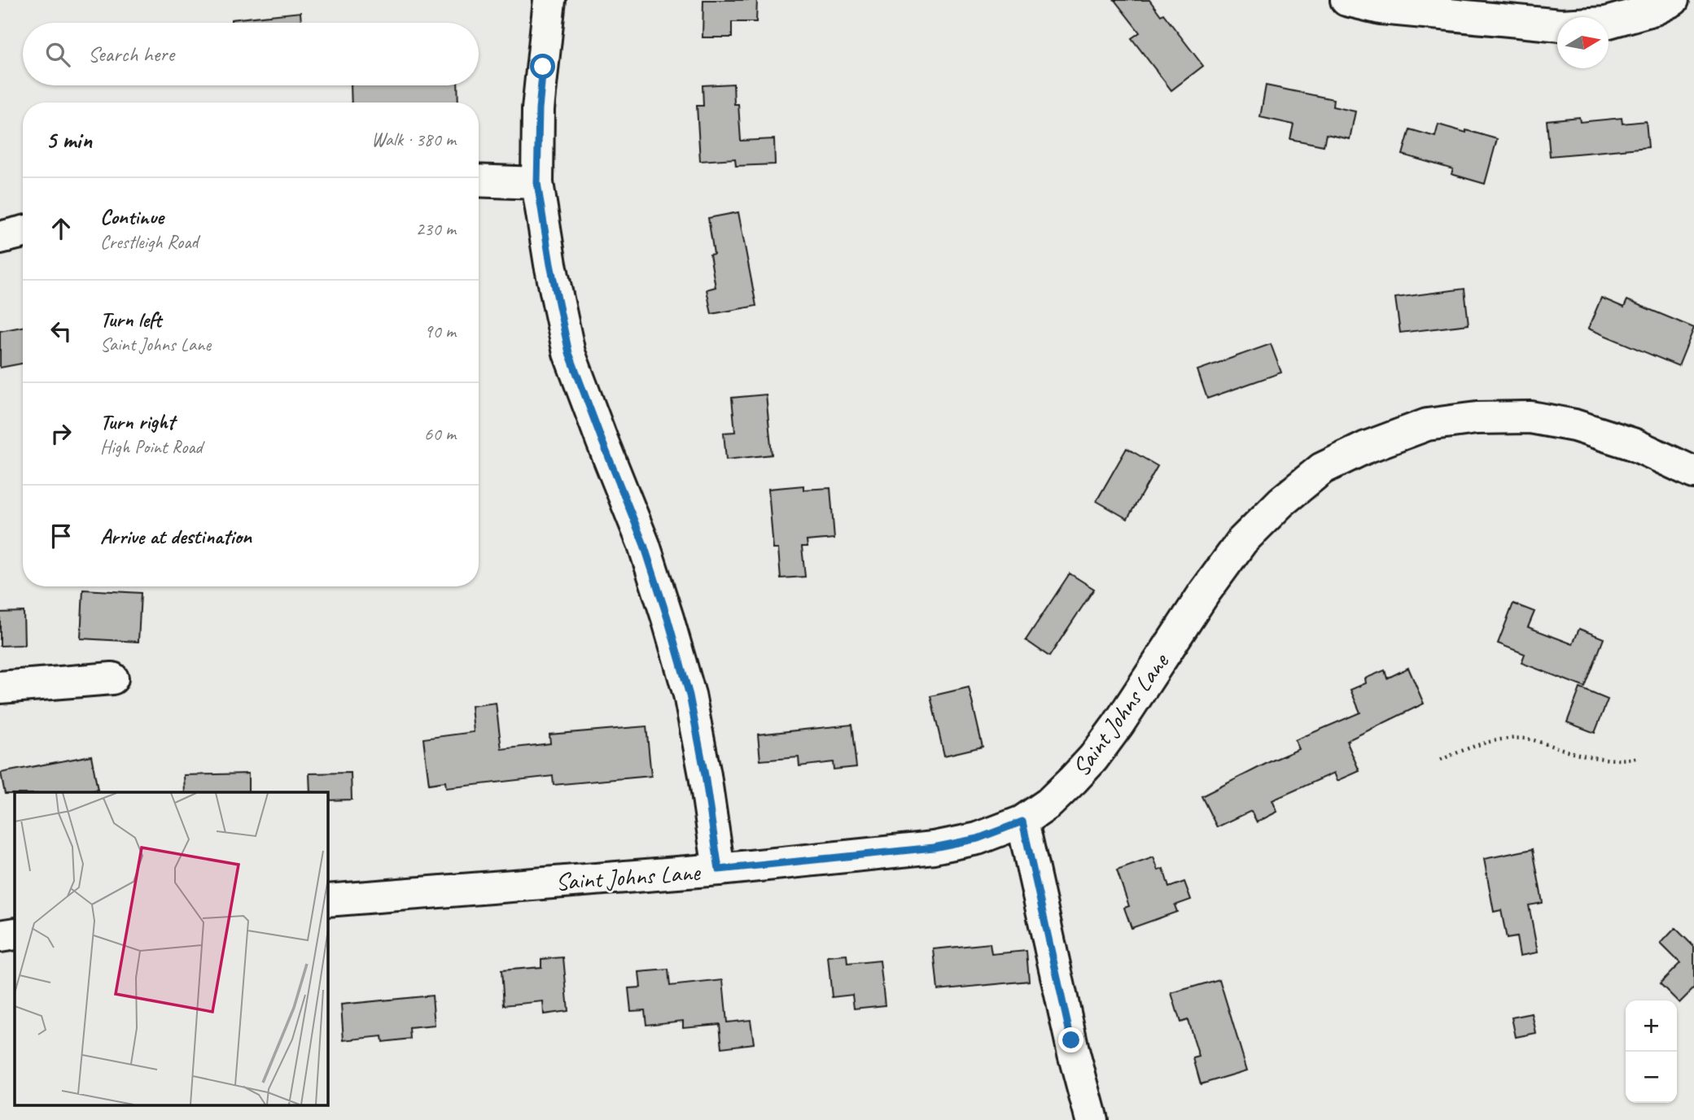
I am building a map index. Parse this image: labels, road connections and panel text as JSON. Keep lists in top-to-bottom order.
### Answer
{
  "streets": {
    "street": ["Saint Johns Lane"]
  },
  "north": "right",
  "page": {
    "search": "Search here",
    "heading": ["5 min", "Walk · 380 m"],
    "list": [
      ["Continue", "Crestleigh Road", "230 m"],
      ["Turn left", "Saint Johns Lane", "90 m"],
      ["Turn right", "High Point Road", "60 m"],
      "Arrive at destination"
    ],
    "map_buttons": ["+", "−"]
  }
}
